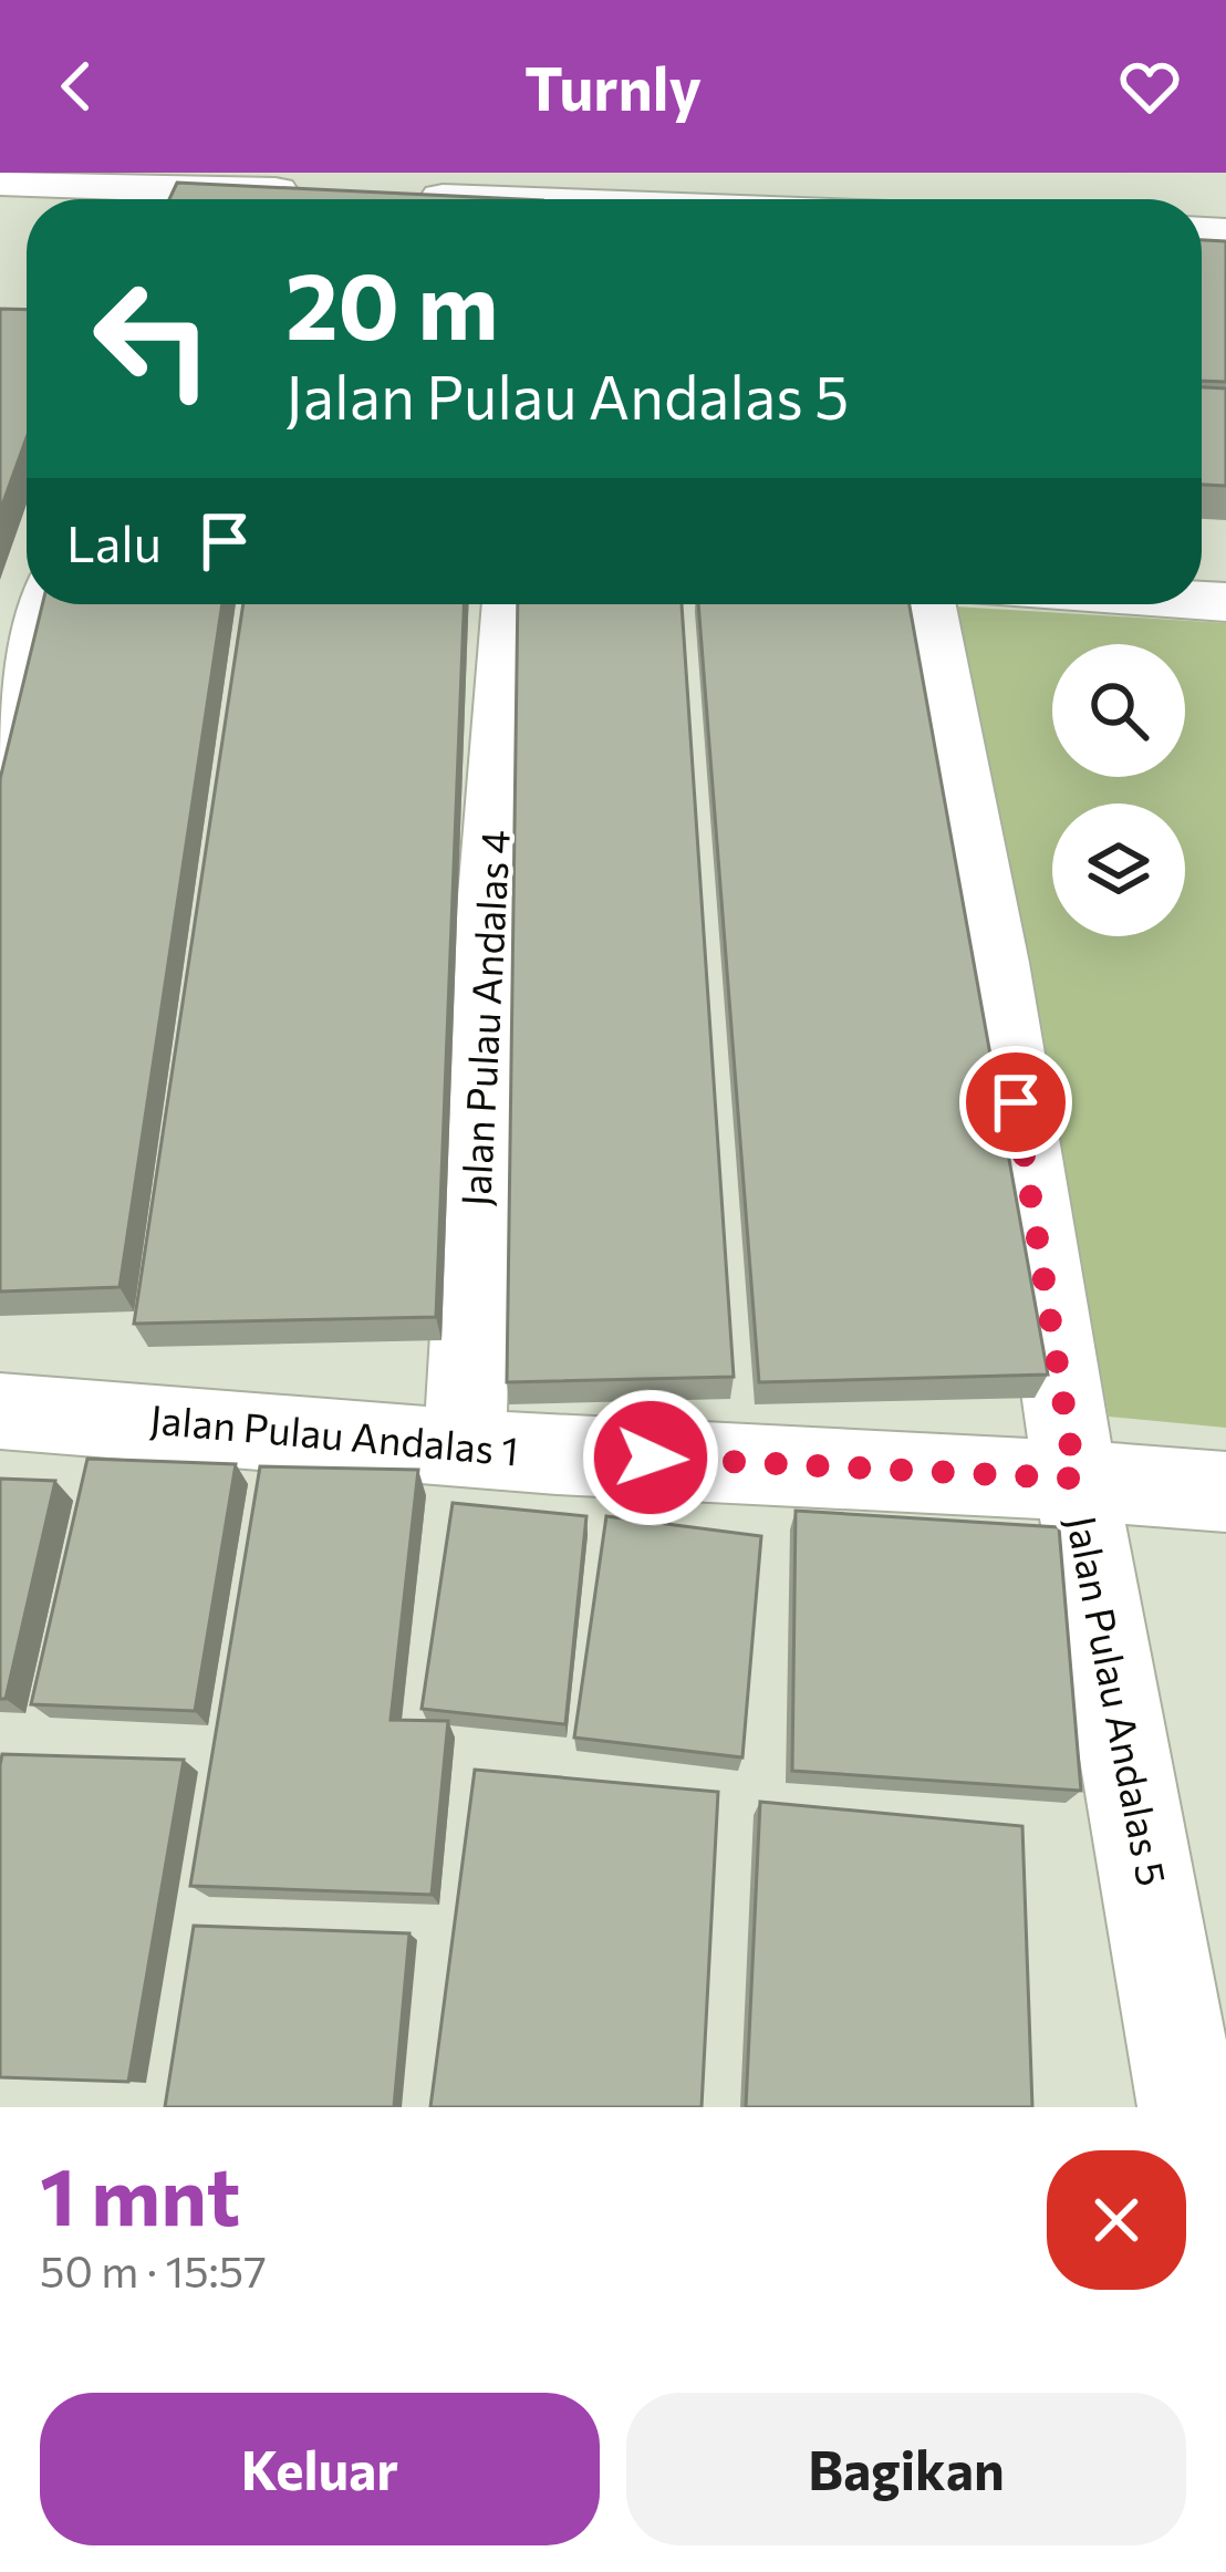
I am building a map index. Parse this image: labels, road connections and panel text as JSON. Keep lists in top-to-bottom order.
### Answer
{
  "streets": {
    "street": ["Jalan Pulau Andalas 4", "Jalan Pulau Andalas 1", "Jalan Pulau Andalas 5"]
  },
  "crossings": [
    ["Jalan Pulau Andalas 4", "Jalan Pulau Andalas 1"],
    ["Jalan Pulau Andalas 1", "Jalan Pulau Andalas 5"]
  ],
  "page": {
    "header": "Turnly",
    "turn": ["20 m", "Jalan Pulau Andalas 5"],
    "then": "Lalu",
    "heading": ["1 mnt", "50 m · 15:57"],
    "buttons": ["Keluar", "Bagikan"]
  }
}
